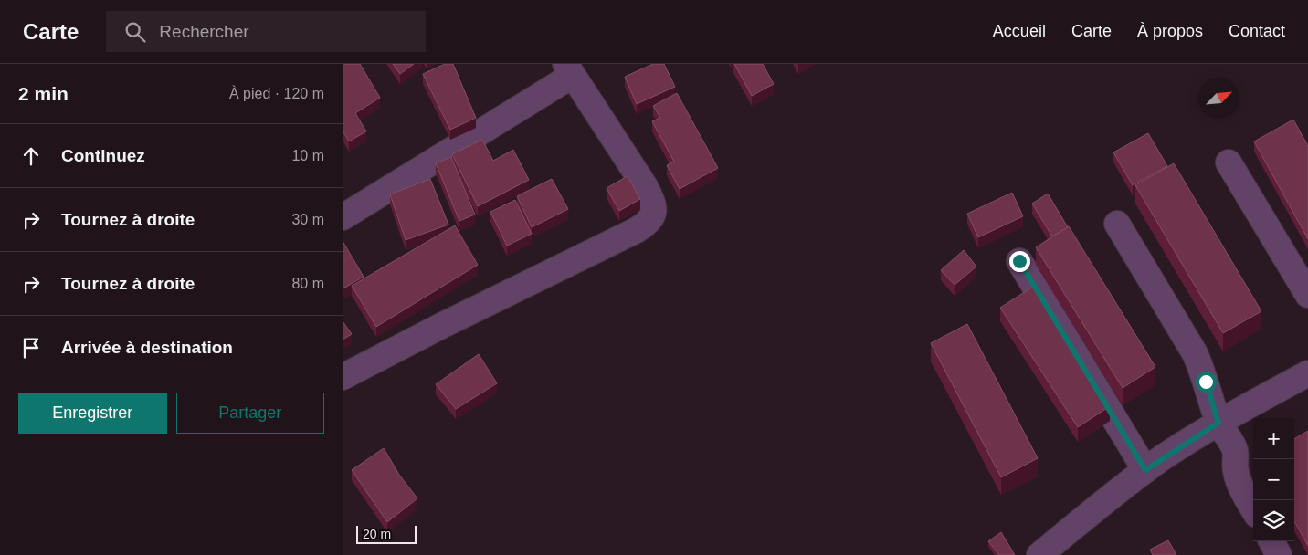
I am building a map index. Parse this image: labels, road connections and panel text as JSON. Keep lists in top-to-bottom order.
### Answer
{
  "scale_bar": "20 m",
  "north": "top right",
  "page": {
    "header": "Carte",
    "search": "Rechercher",
    "nav": [
      "Accueil",
      "Carte",
      "À propos",
      "Contact"
    ],
    "heading": ["2 min", "À pied · 120 m"],
    "list": [
      ["Continuez", "10 m"],
      ["Tournez à droite", "30 m"],
      ["Tournez à droite", "80 m"],
      "Arrivée à destination"
    ],
    "buttons": ["Enregistrer", "Partager"],
    "map_buttons": ["+", "−"],
    "scale": "20 m"
  }
}
